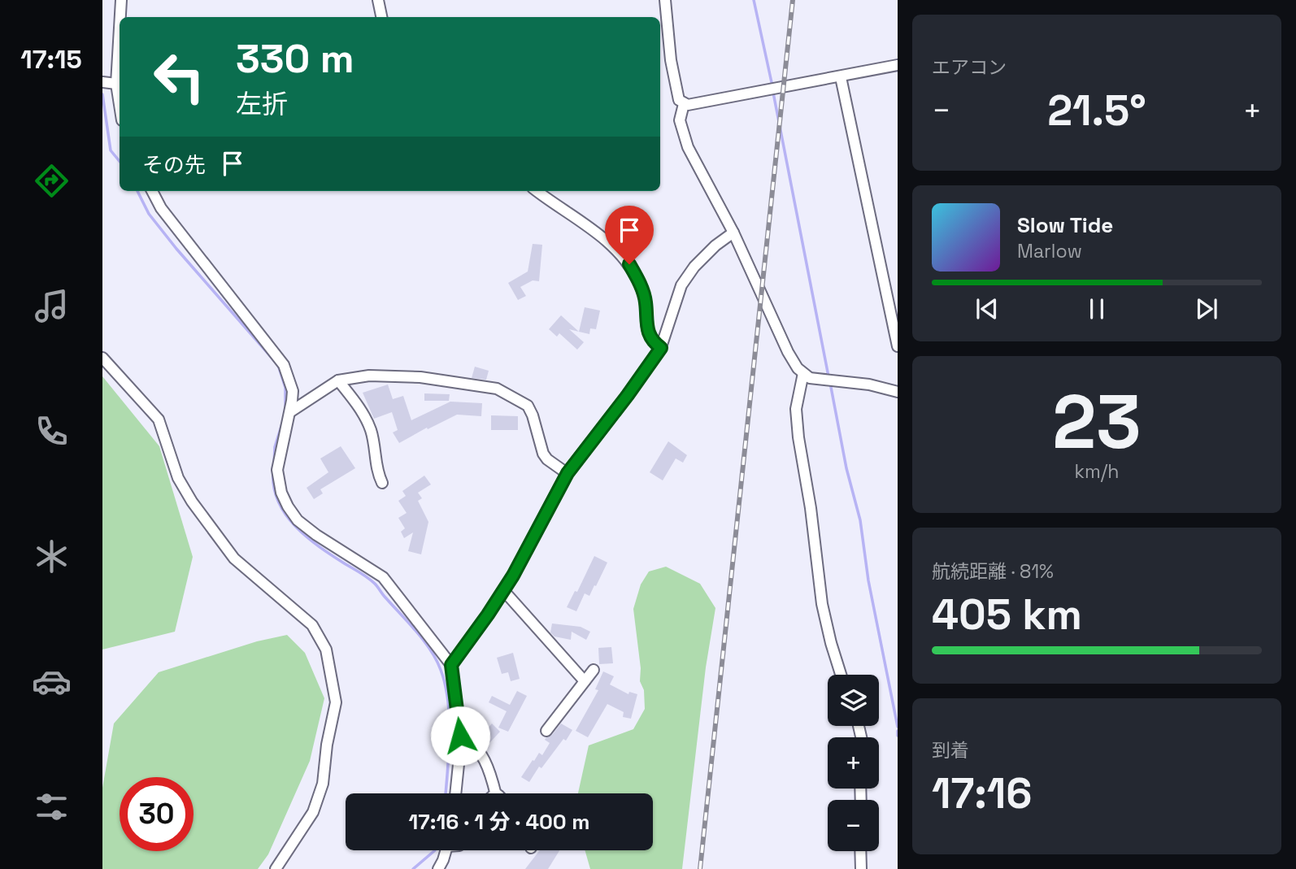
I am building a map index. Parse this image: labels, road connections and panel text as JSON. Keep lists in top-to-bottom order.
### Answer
{
  "page": {
    "tabs": "17:15",
    "tile": [
      "エアコン",
      ["23", "km/h"],
      ["航続距離 · 81%", "405 km"],
      ["到着", "17:16"]
    ],
    "turn": ["330 m", "左折"],
    "heat": ["−", "21.5°", "+"],
    "then": "その先",
    "song": ["Slow Tide", "Marlow"],
    "map_buttons": ["+", "−"],
    "limit": "30",
    "trip": "17:16 · 1 分 · 400 m"
  }
}
